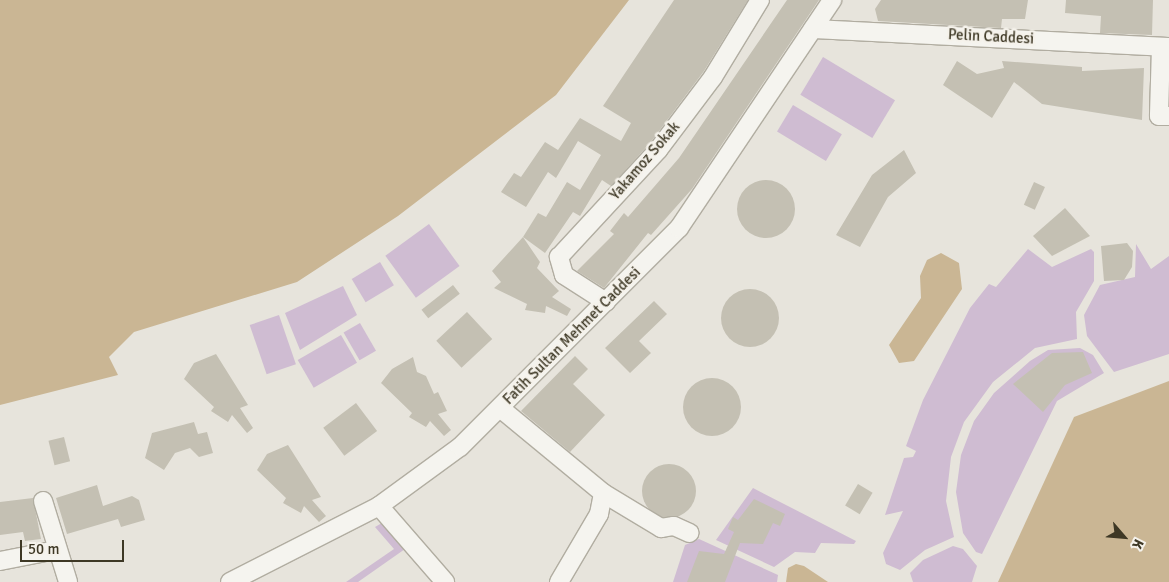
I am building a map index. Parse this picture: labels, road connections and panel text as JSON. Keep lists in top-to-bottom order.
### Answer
{
  "streets": {
    "street": ["Pelin Caddesi", "Yakamoz Sokak", "Fatih Sultan Mehmet Caddesi"]
  },
  "crossings": [
    ["Pelin Caddesi", "Fatih Sultan Mehmet Caddesi"],
    ["Yakamoz Sokak", "Fatih Sultan Mehmet Caddesi"]
  ],
  "scale_bar": "50 m",
  "north": "bottom right"
}
